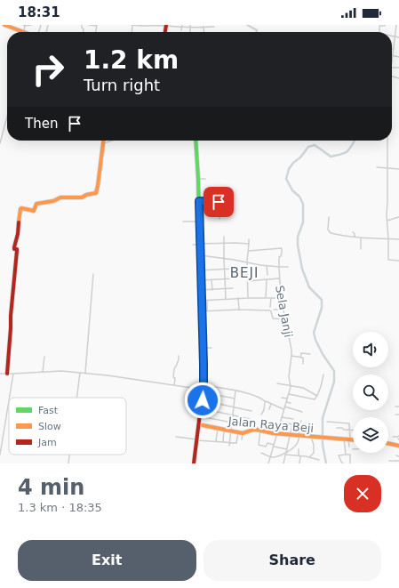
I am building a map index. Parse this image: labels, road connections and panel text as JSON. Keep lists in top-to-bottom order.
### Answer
{
  "streets": {
    "street": ["Sela Janji", "Jalan Raya Beji"]
  },
  "crossings": [
    ["Sela Janji", "Jalan Raya Beji"]
  ],
  "districts": ["BEJI"],
  "legend": ["Fast", "Slow", "Jam"],
  "page": {
    "status": "18:31",
    "turn": ["1.2 km", "Turn right"],
    "then": "Then",
    "heading": ["4 min", "1.3 km · 18:35"],
    "buttons": ["Exit", "Share"]
  }
}
